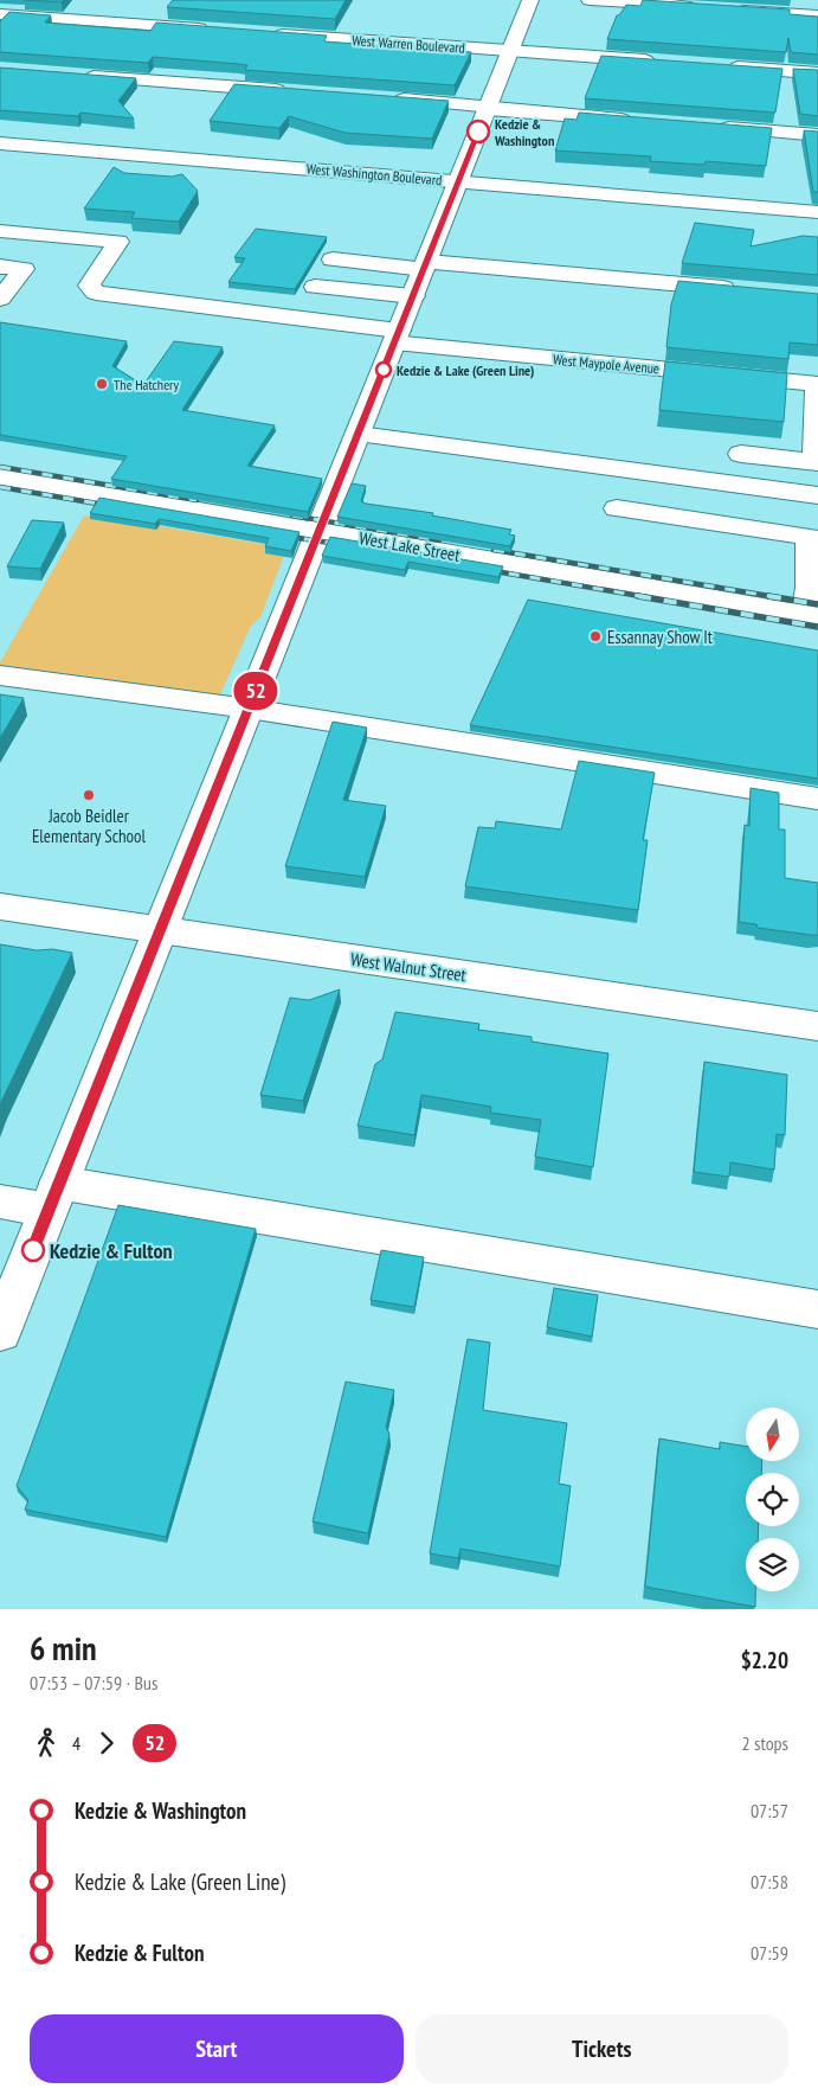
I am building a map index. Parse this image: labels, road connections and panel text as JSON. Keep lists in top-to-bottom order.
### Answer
{
  "streets": {
    "street": [
      "West Warren Boulevard",
      "West Washington Boulevard",
      "West Maypole Avenue",
      "West Lake Street",
      "West Walnut Street"
    ]
  },
  "places": [
    "Kedzie & Washington",
    "Kedzie & Lake (Green Line)",
    "The Hatchery",
    "Essannay Show It",
    "Jacob Beidler Elementary School",
    "Kedzie & Fulton"
  ],
  "lines": ["bus line 52"],
  "north": "bottom",
  "page": {
    "on_map": "52",
    "heading": ["6 min", "07:53 – 07:59 · Bus", "$2.20"],
    "legs": ["4", "52", "2 stops"],
    "list": [
      {
        "name": "Kedzie & Washington",
        "value": "07:57"
      },
      {
        "name": "Kedzie & Lake (Green Line)",
        "value": "07:58"
      },
      {
        "name": "Kedzie & Fulton",
        "value": "07:59"
      }
    ],
    "buttons": ["Start", "Tickets"]
  }
}
